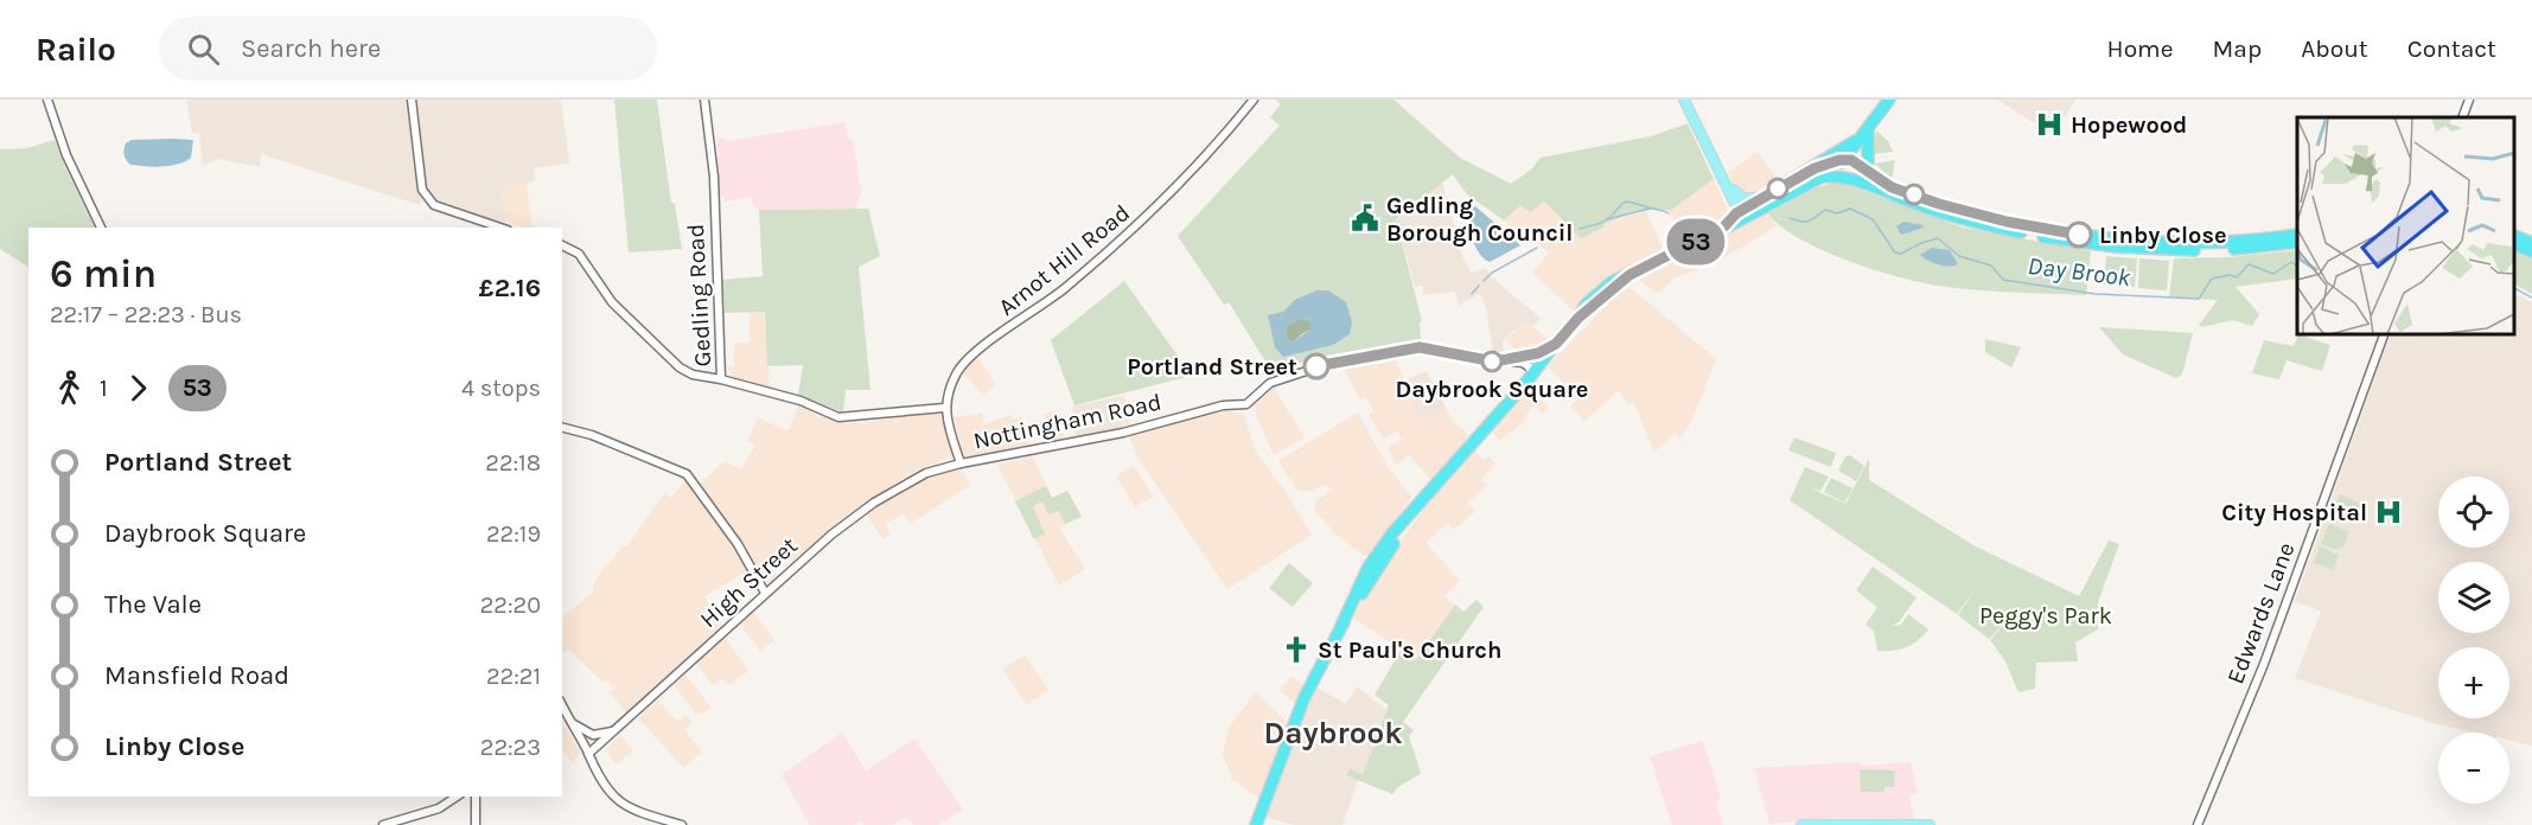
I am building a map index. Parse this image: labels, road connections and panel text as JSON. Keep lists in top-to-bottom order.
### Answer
{
  "streets": {
    "street": [
      "Arnot Hill Road",
      "Gedling Road",
      "Nottingham Road",
      "High Street",
      "Edwards Lane"
    ]
  },
  "crossings": [
    ["Arnot Hill Road", "Gedling Road"],
    ["Nottingham Road", "High Street"]
  ],
  "districts": ["Daybrook"],
  "water": ["Day Brook"],
  "parks": ["Peggy's Park"],
  "places": {
    "hospital": ["Hopewood", "City Hospital"],
    "public building": ["Gedling Borough Council"],
    "other": ["Linby Close", "Daybrook Square", "Portland Street"],
    "church": ["St Paul's Church"]
  },
  "lines": ["bus line 53"],
  "page": {
    "header": "Railo",
    "search": "Search here",
    "nav": [
      "Home",
      "Map",
      "About",
      "Contact"
    ],
    "on_map": "53",
    "heading": ["6 min", "22:17 – 22:23 · Bus", "£2.16"],
    "legs": ["1", "53", "4 stops"],
    "list": [
      {
        "name": "Portland Street",
        "value": "22:18"
      },
      {
        "name": "Daybrook Square",
        "value": "22:19"
      },
      {
        "name": "The Vale",
        "value": "22:20"
      },
      {
        "name": "Mansfield Road",
        "value": "22:21"
      },
      {
        "name": "Linby Close",
        "value": "22:23"
      }
    ],
    "map_buttons": ["+", "−"]
  }
}
